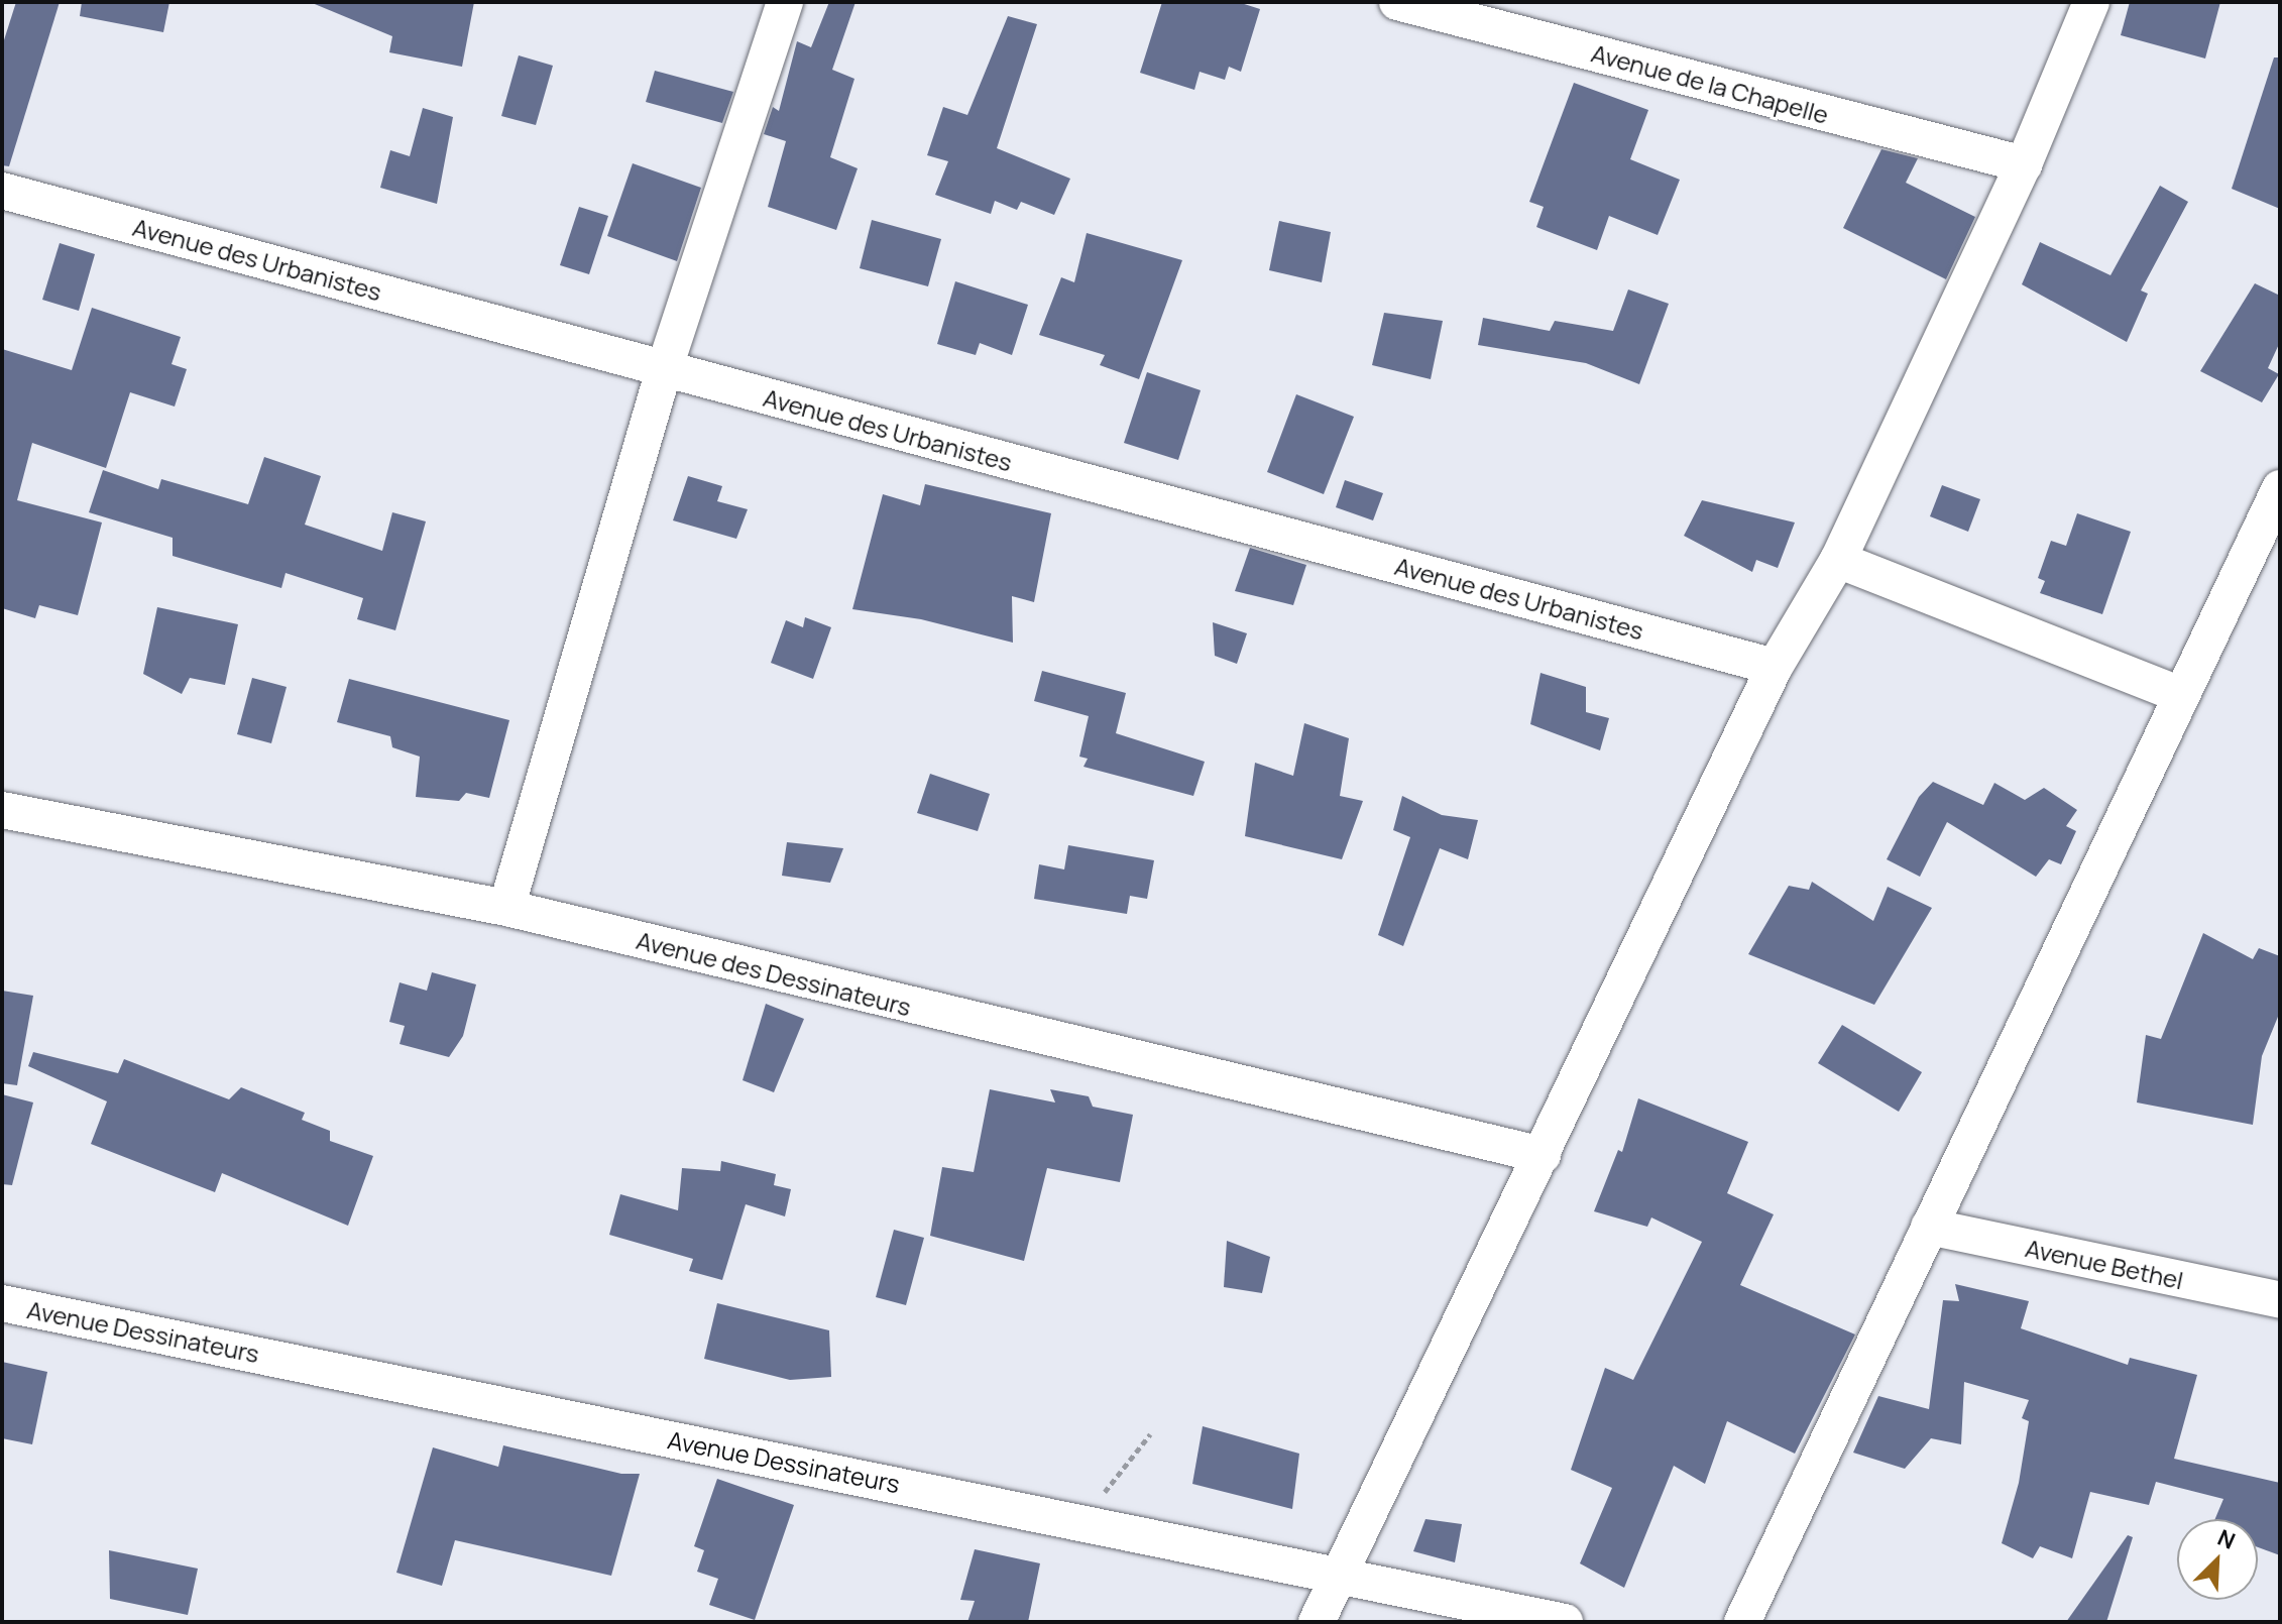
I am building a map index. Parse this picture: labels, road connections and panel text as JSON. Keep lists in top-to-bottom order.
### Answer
{
  "streets": {
    "street": [
      "Avenue de la Chapelle",
      "Avenue des Urbanistes",
      "Avenue des Dessinateurs",
      "Avenue Bethel",
      "Avenue Dessinateurs"
    ]
  },
  "north": "top right"
}
